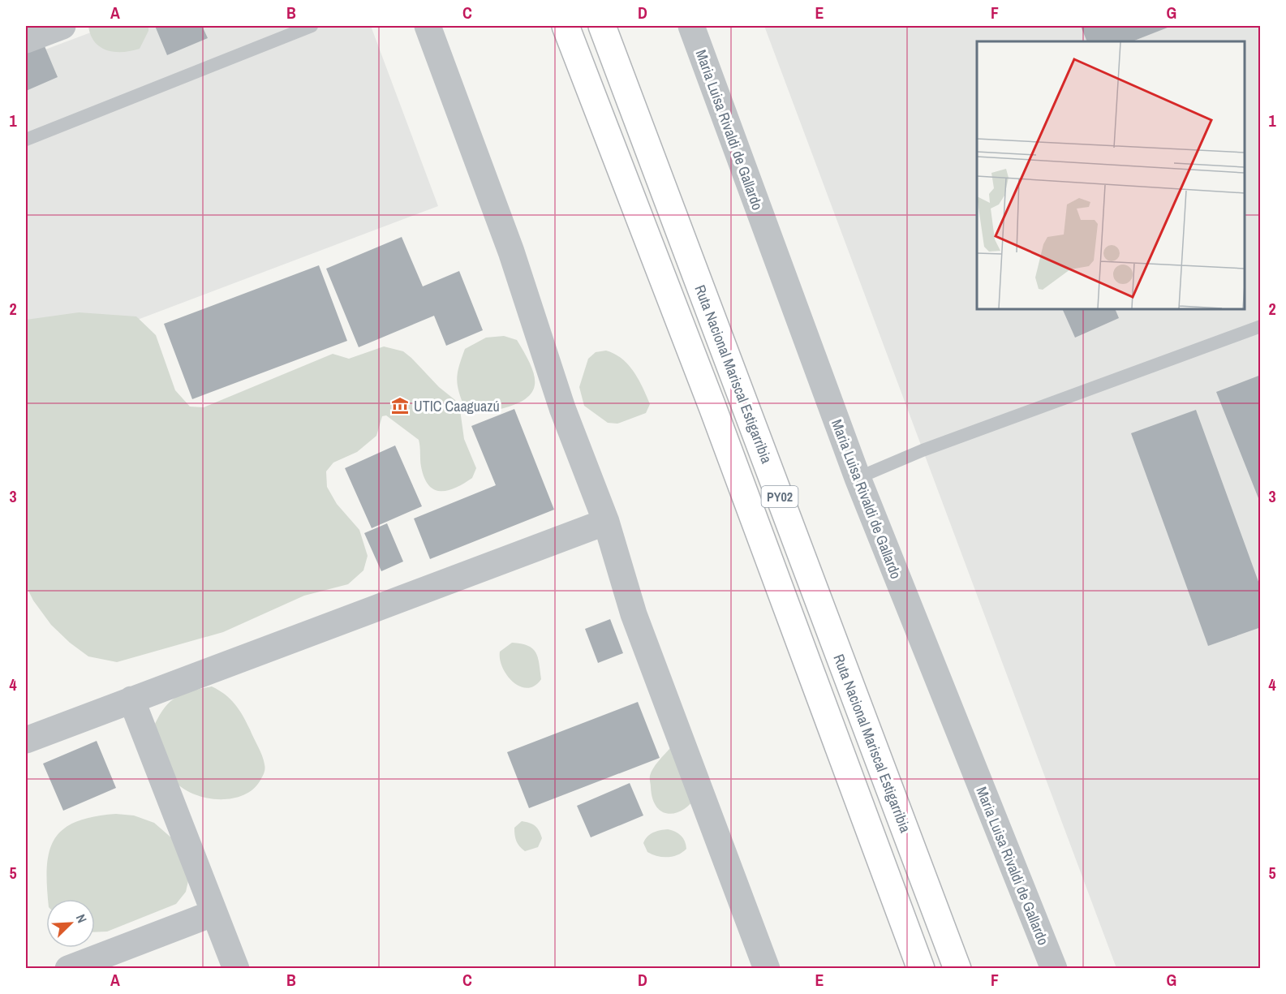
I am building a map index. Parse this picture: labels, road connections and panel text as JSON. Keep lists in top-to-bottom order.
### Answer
{
  "streets": {
    "highway": ["Ruta Nacional Mariscal Estigarribia", "PY02"],
    "street": ["Maria Luisa Rivaldi de Gallardo"]
  },
  "places": {
    "museum": ["UTIC Caaguazú"]
  },
  "north": "top right",
  "grid": {
    "columns": [
      "A",
      "B",
      "C",
      "D",
      "E",
      "F",
      "G"
    ],
    "rows": [
      "1",
      "2",
      "3",
      "4",
      "5"
    ]
  }
}
